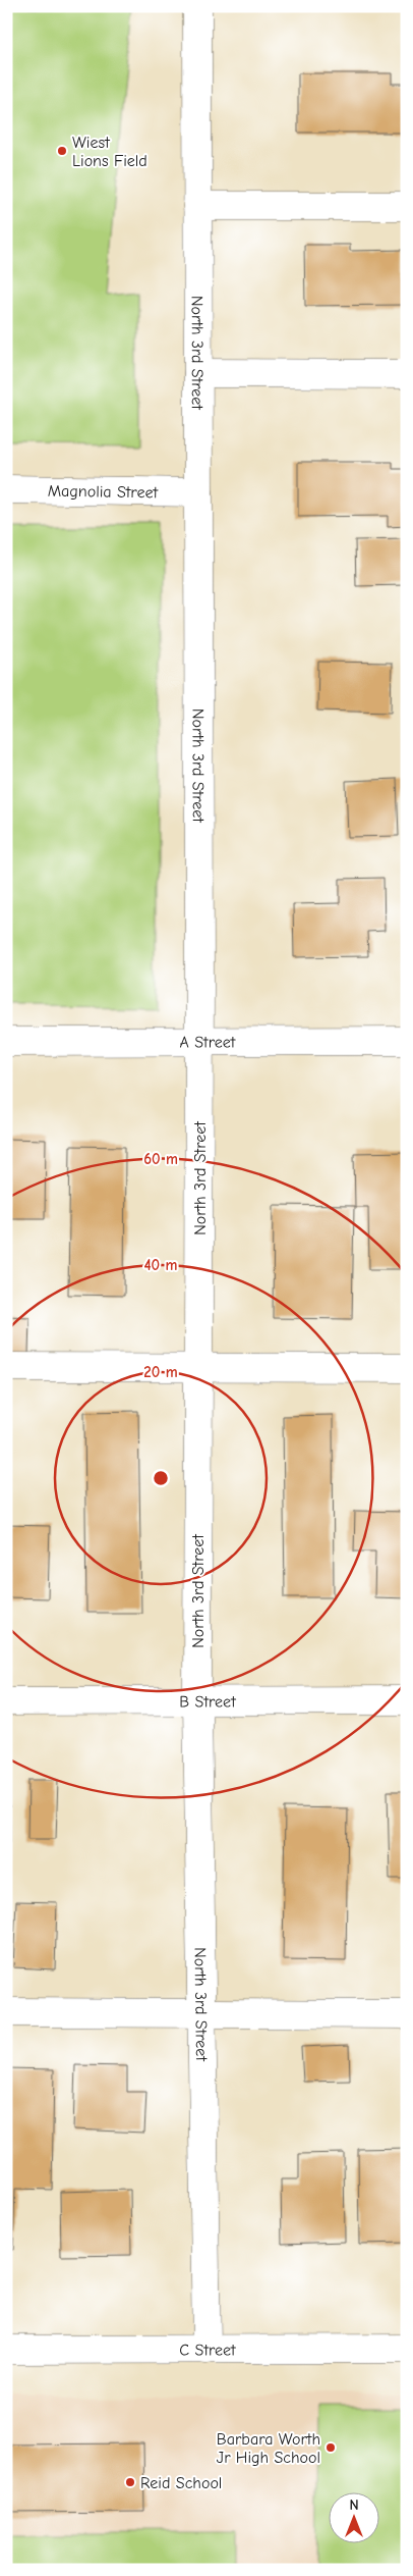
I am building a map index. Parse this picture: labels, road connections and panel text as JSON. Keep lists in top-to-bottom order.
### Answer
{
  "streets": {
    "street": [
      "North 3rd Street",
      "Magnolia Street",
      "A Street",
      "B Street",
      "C Street"
    ]
  },
  "crossings": [
    ["North 3rd Street", "Magnolia Street"],
    ["North 3rd Street", "A Street"],
    ["North 3rd Street", "B Street"],
    ["North 3rd Street", "C Street"]
  ],
  "places": ["Wiest Lions Field", "Barbara Worth Jr High School", "Reid School"],
  "north": "top",
  "rings": ["60 m", "40 m", "20 m"]
}
